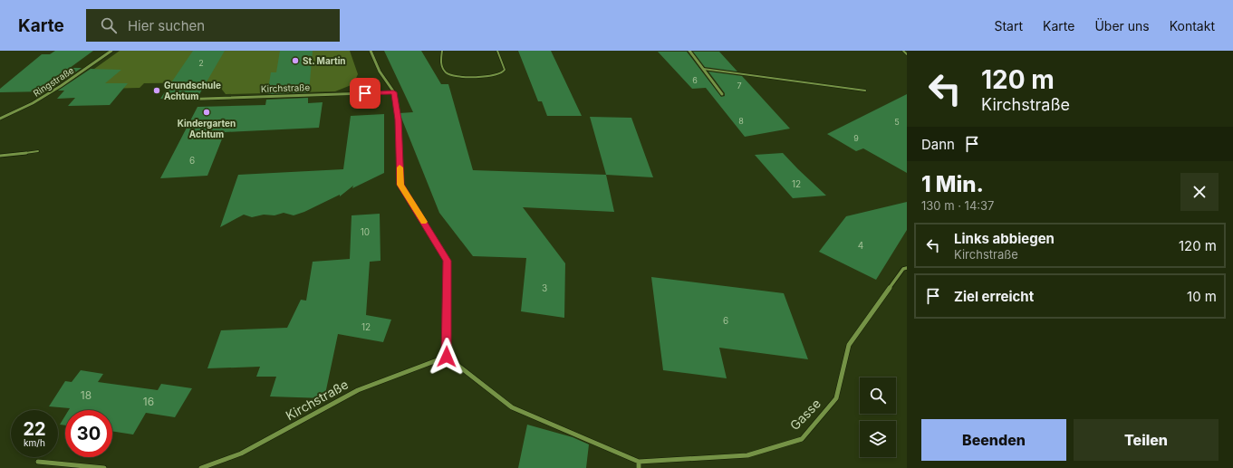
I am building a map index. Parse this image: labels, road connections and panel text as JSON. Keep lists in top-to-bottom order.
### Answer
{
  "streets": {
    "street": ["Ringstraße", "Kirchstraße", "Gasse"]
  },
  "places": ["St. Martin", "Grundschule Achtum", "Kindergarten Achtum"],
  "house_numbers": [
    "2",
    "6",
    "7",
    "8",
    "5",
    "9",
    "6",
    "12",
    "10",
    "4",
    "3",
    "6",
    "12",
    "18",
    "16"
  ],
  "page": {
    "header": "Karte",
    "search": "Hier suchen",
    "nav": [
      "Start",
      "Karte",
      "Über uns",
      "Kontakt"
    ],
    "turn": ["120 m", "Kirchstraße"],
    "then": "Dann",
    "heading": ["1 Min.", "130 m · 14:37"],
    "list": [
      {
        "name": "Links abbiegen",
        "note": "Kirchstraße",
        "value": "120 m"
      },
      {
        "name": "Ziel erreicht",
        "value": "10 m"
      }
    ],
    "speed": "22 km/h",
    "limit": "30",
    "buttons": ["Beenden", "Teilen"]
  }
}
